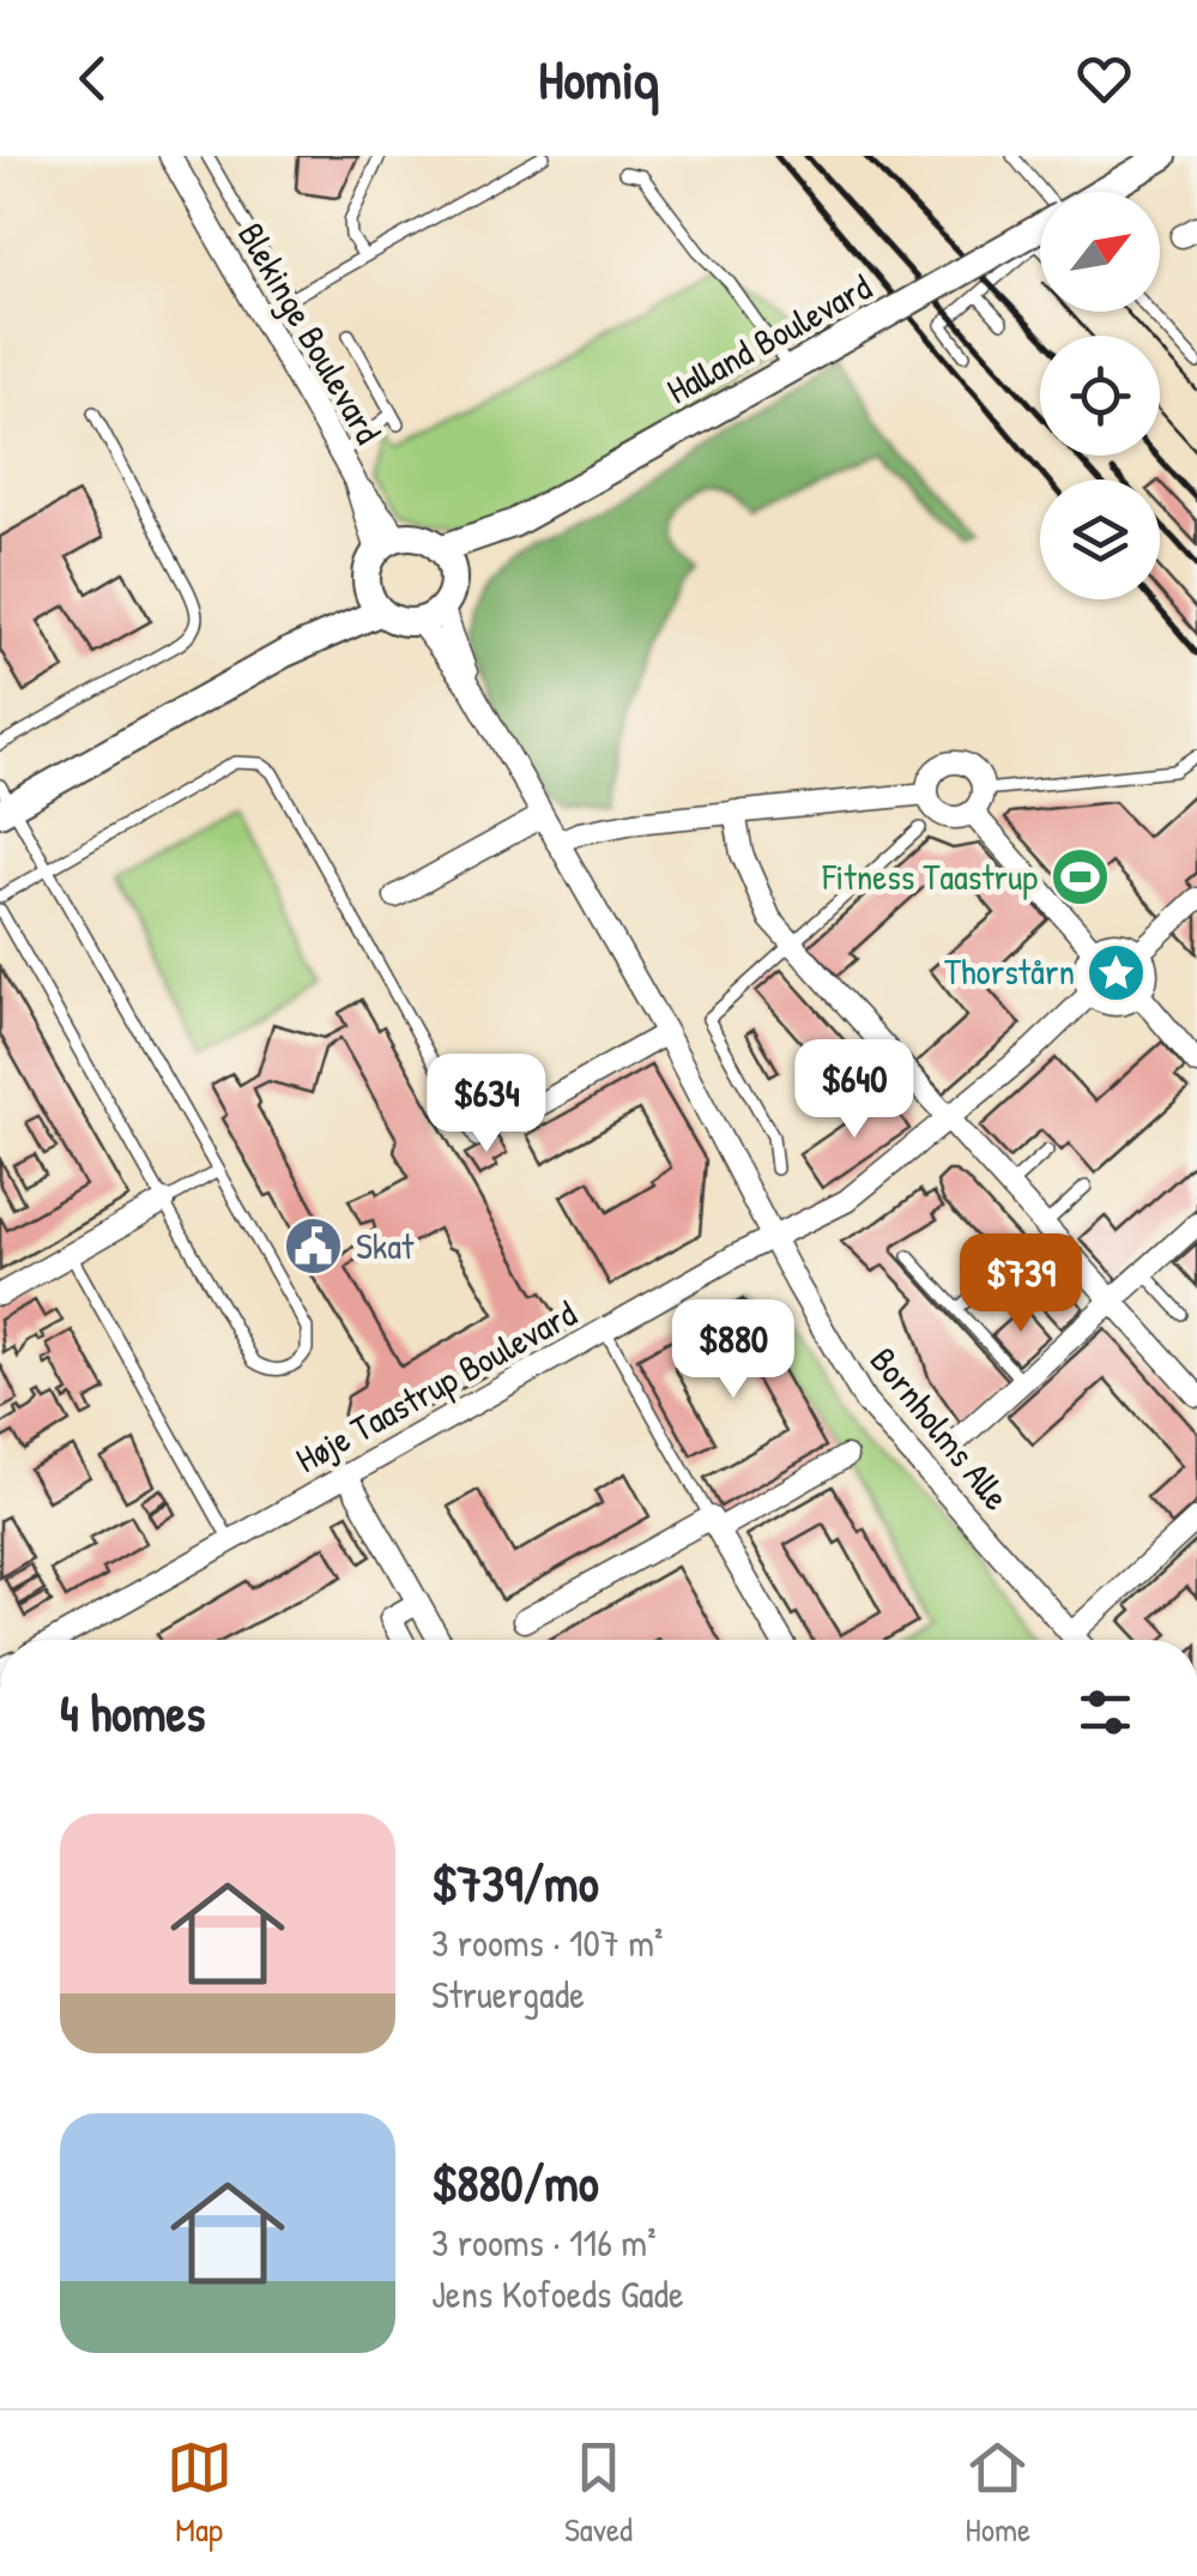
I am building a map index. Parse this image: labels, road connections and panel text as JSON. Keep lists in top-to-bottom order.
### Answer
{
  "streets": {
    "street": [
      "Blekinge Boulevard",
      "Halland Boulevard",
      "Høje Taastrup Boulevard",
      "Bornholms Alle"
    ]
  },
  "crossings": [
    ["Blekinge Boulevard", "Halland Boulevard"],
    ["Blekinge Boulevard", "Bornholms Alle"],
    ["Halland Boulevard", "Bornholms Alle"],
    ["Høje Taastrup Boulevard", "Bornholms Alle"]
  ],
  "places": {
    "sports": ["Fitness Taastrup"],
    "place": ["Thorstårn"],
    "public building": ["Skat"]
  },
  "north": "top right",
  "page": {
    "header": "Homiq",
    "price": [
      "$640",
      "$634",
      "$739",
      "$880"
    ],
    "heading": "4 homes",
    "list": [
      {
        "name": "$739/mo",
        "note": "3 rooms · 107 m² · Struergade"
      },
      {
        "name": "$880/mo",
        "note": "3 rooms · 116 m² · Jens Kofoeds Gade"
      }
    ],
    "tabs": ["Map", "Saved", "Home"]
  }
}
